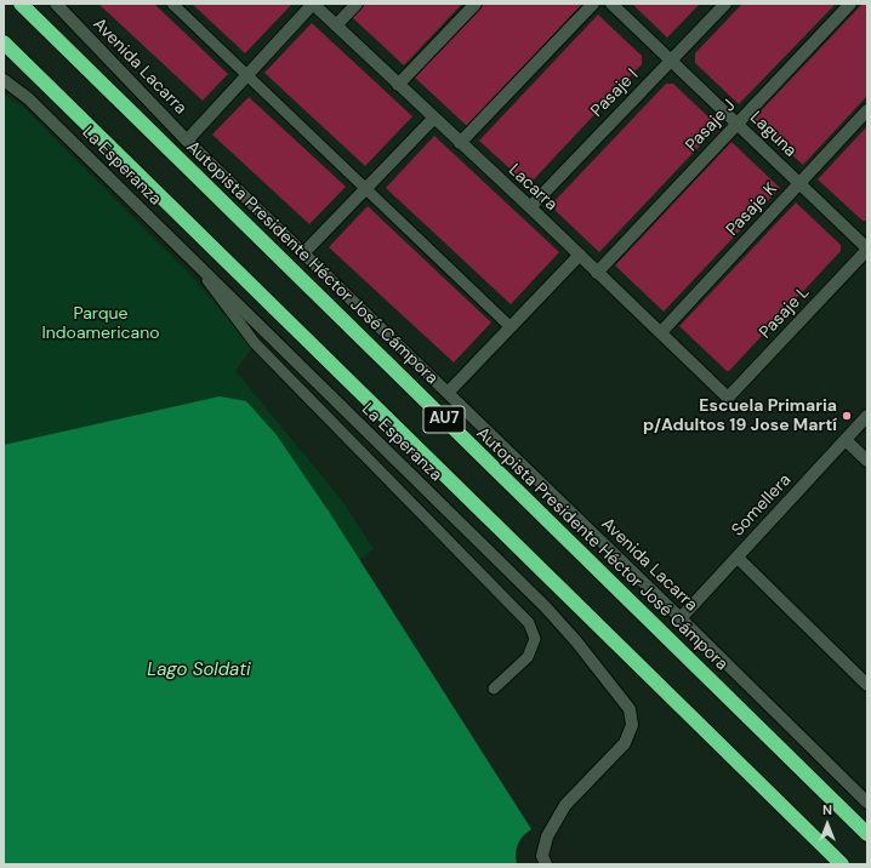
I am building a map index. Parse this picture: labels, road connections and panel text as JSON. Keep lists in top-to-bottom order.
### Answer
{
  "streets": {
    "highway": ["Autopista Presidente Héctor José Cámpora", "AU7"],
    "street": [
      "Avenida Lacarra",
      "Pasaje I",
      "Pasaje J",
      "Laguna",
      "La Esperanza",
      "Lacarra",
      "Pasaje K",
      "Pasaje L",
      "Somellera"
    ]
  },
  "crossings": [
    ["Avenida Lacarra", "Somellera"],
    ["Pasaje I", "Laguna"],
    ["Pasaje I", "Lacarra"],
    ["Pasaje J", "Laguna"],
    ["Pasaje J", "Lacarra"],
    ["Laguna", "Pasaje K"],
    ["Laguna", "Pasaje L"],
    ["Lacarra", "Pasaje K"],
    ["Lacarra", "Pasaje L"]
  ],
  "water": ["Lago Soldati"],
  "parks": ["Parque Indoamericano"],
  "places": ["Escuela Primaria p/Adultos 19 Jose Martí"],
  "north": "top"
}
